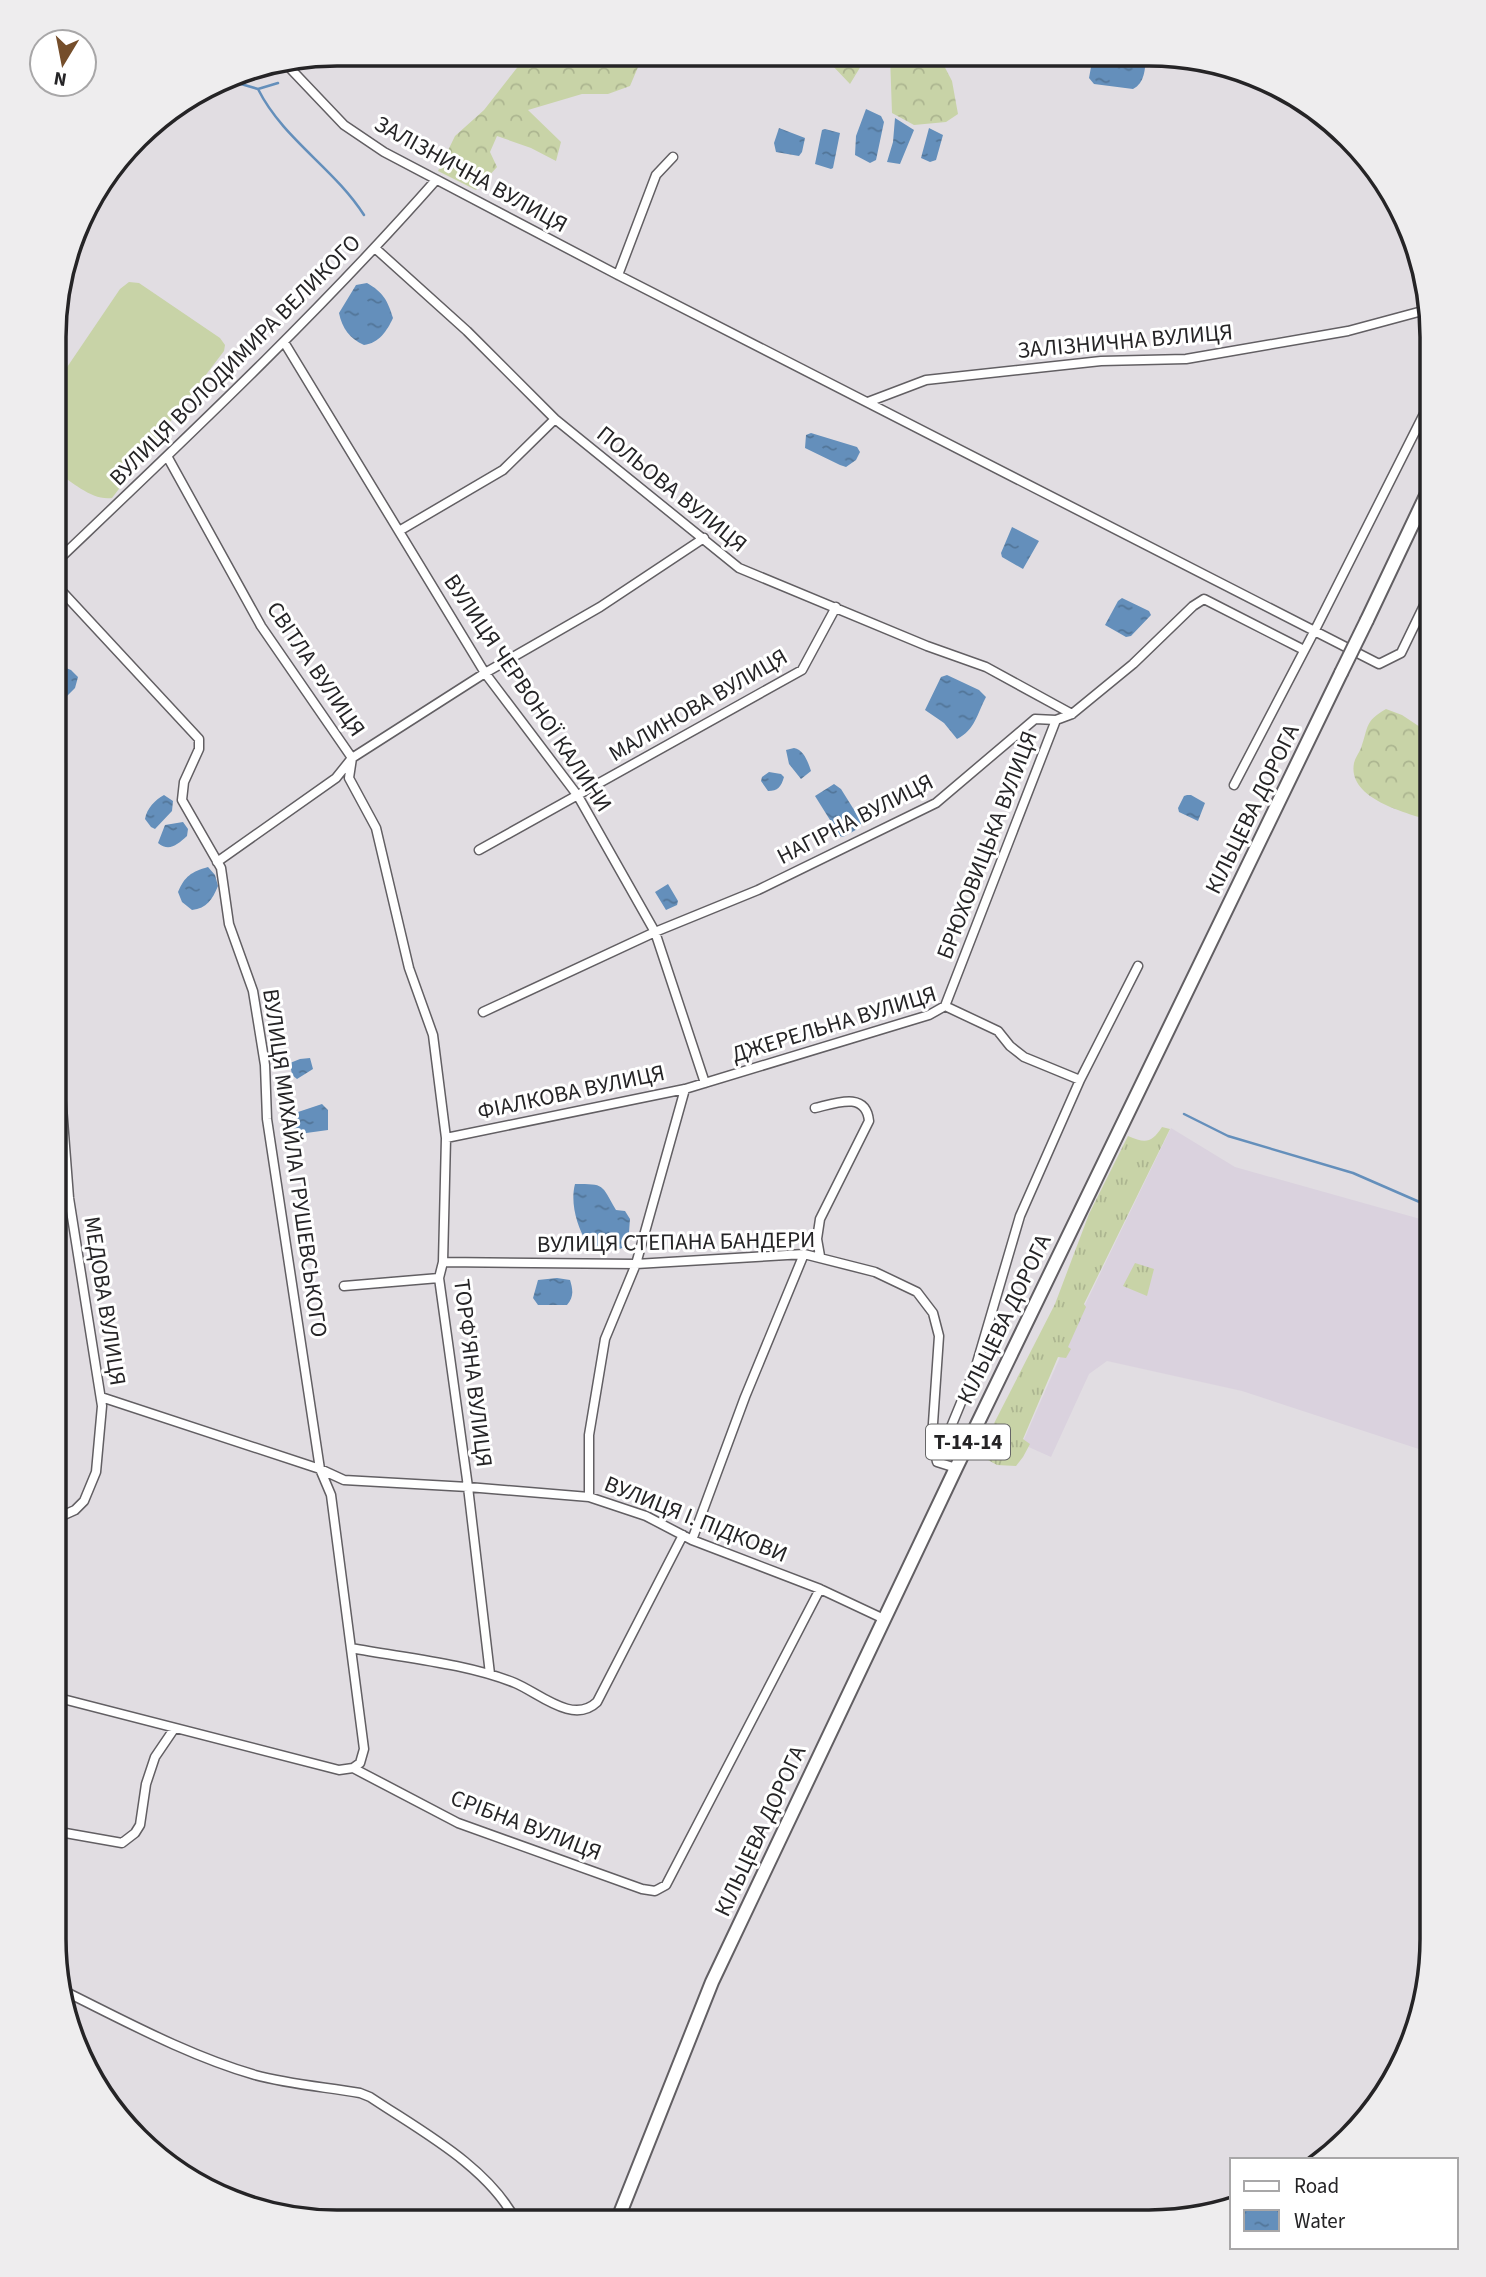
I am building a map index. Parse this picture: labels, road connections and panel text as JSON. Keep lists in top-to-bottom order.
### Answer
{
  "streets": {
    "highway": ["КІЛЬЦЕВА ДОРОГА", "Т-14-14"],
    "street": [
      "ЗАЛІЗНИЧНА ВУЛИЦЯ",
      "ВУЛИЦЯ ВОЛОДИМИРА ВЕЛИКОГО",
      "ПОЛЬОВА ВУЛИЦЯ",
      "СВІТЛА ВУЛИЦЯ",
      "ВУЛИЦЯ ЧЕРВОНОЇ КАЛИНИ",
      "МАЛИНОВА ВУЛИЦЯ",
      "НАГІРНА ВУЛИЦЯ",
      "БРЮХОВИЦЬКА ВУЛИЦЯ",
      "ДЖЕРЕЛЬНА ВУЛИЦЯ",
      "ФІАЛКОВА ВУЛИЦЯ",
      "ВУЛИЦЯ МИХАЙЛА ГРУШЕВСЬКОГО",
      "ВУЛИЦЯ СТЕПАНА БАНДЕРИ",
      "МЕДОВА ВУЛИЦЯ",
      "ТОРФ'ЯНА ВУЛИЦЯ",
      "ВУЛИЦЯ І. ПІДКОВИ",
      "СРІБНА ВУЛИЦЯ"
    ]
  },
  "crossings": [
    ["ЗАЛІЗНИЧНА ВУЛИЦЯ", "ВУЛИЦЯ ВОЛОДИМИРА ВЕЛИКОГО"],
    ["ВУЛИЦЯ ВОЛОДИМИРА ВЕЛИКОГО", "ПОЛЬОВА ВУЛИЦЯ"],
    ["ВУЛИЦЯ ВОЛОДИМИРА ВЕЛИКОГО", "СВІТЛА ВУЛИЦЯ"],
    ["ВУЛИЦЯ ВОЛОДИМИРА ВЕЛИКОГО", "ВУЛИЦЯ ЧЕРВОНОЇ КАЛИНИ"],
    ["ПОЛЬОВА ВУЛИЦЯ", "МАЛИНОВА ВУЛИЦЯ"],
    ["ПОЛЬОВА ВУЛИЦЯ", "БРЮХОВИЦЬКА ВУЛИЦЯ"],
    ["СВІТЛА ВУЛИЦЯ", "ТОРФ'ЯНА ВУЛИЦЯ"],
    ["ВУЛИЦЯ ЧЕРВОНОЇ КАЛИНИ", "МАЛИНОВА ВУЛИЦЯ"],
    ["ВУЛИЦЯ ЧЕРВОНОЇ КАЛИНИ", "НАГІРНА ВУЛИЦЯ"],
    ["ВУЛИЦЯ ЧЕРВОНОЇ КАЛИНИ", "ДЖЕРЕЛЬНА ВУЛИЦЯ"],
    ["ВУЛИЦЯ ЧЕРВОНОЇ КАЛИНИ", "ФІАЛКОВА ВУЛИЦЯ"],
    ["КІЛЬЦЕВА ДОРОГА", "ВУЛИЦЯ І. ПІДКОВИ"],
    ["НАГІРНА ВУЛИЦЯ", "БРЮХОВИЦЬКА ВУЛИЦЯ"],
    ["БРЮХОВИЦЬКА ВУЛИЦЯ", "ДЖЕРЕЛЬНА ВУЛИЦЯ"],
    ["ДЖЕРЕЛЬНА ВУЛИЦЯ", "ФІАЛКОВА ВУЛИЦЯ"],
    ["ФІАЛКОВА ВУЛИЦЯ", "ТОРФ'ЯНА ВУЛИЦЯ"],
    ["ВУЛИЦЯ МИХАЙЛА ГРУШЕВСЬКОГО", "ВУЛИЦЯ І. ПІДКОВИ"],
    ["ВУЛИЦЯ МИХАЙЛА ГРУШЕВСЬКОГО", "СРІБНА ВУЛИЦЯ"],
    ["ВУЛИЦЯ СТЕПАНА БАНДЕРИ", "ТОРФ'ЯНА ВУЛИЦЯ"],
    ["МЕДОВА ВУЛИЦЯ", "ВУЛИЦЯ І. ПІДКОВИ"],
    ["ТОРФ'ЯНА ВУЛИЦЯ", "ВУЛИЦЯ І. ПІДКОВИ"],
    ["ВУЛИЦЯ І. ПІДКОВИ", "СРІБНА ВУЛИЦЯ"]
  ],
  "legend": ["Road", "Water"],
  "north": "bottom"
}
